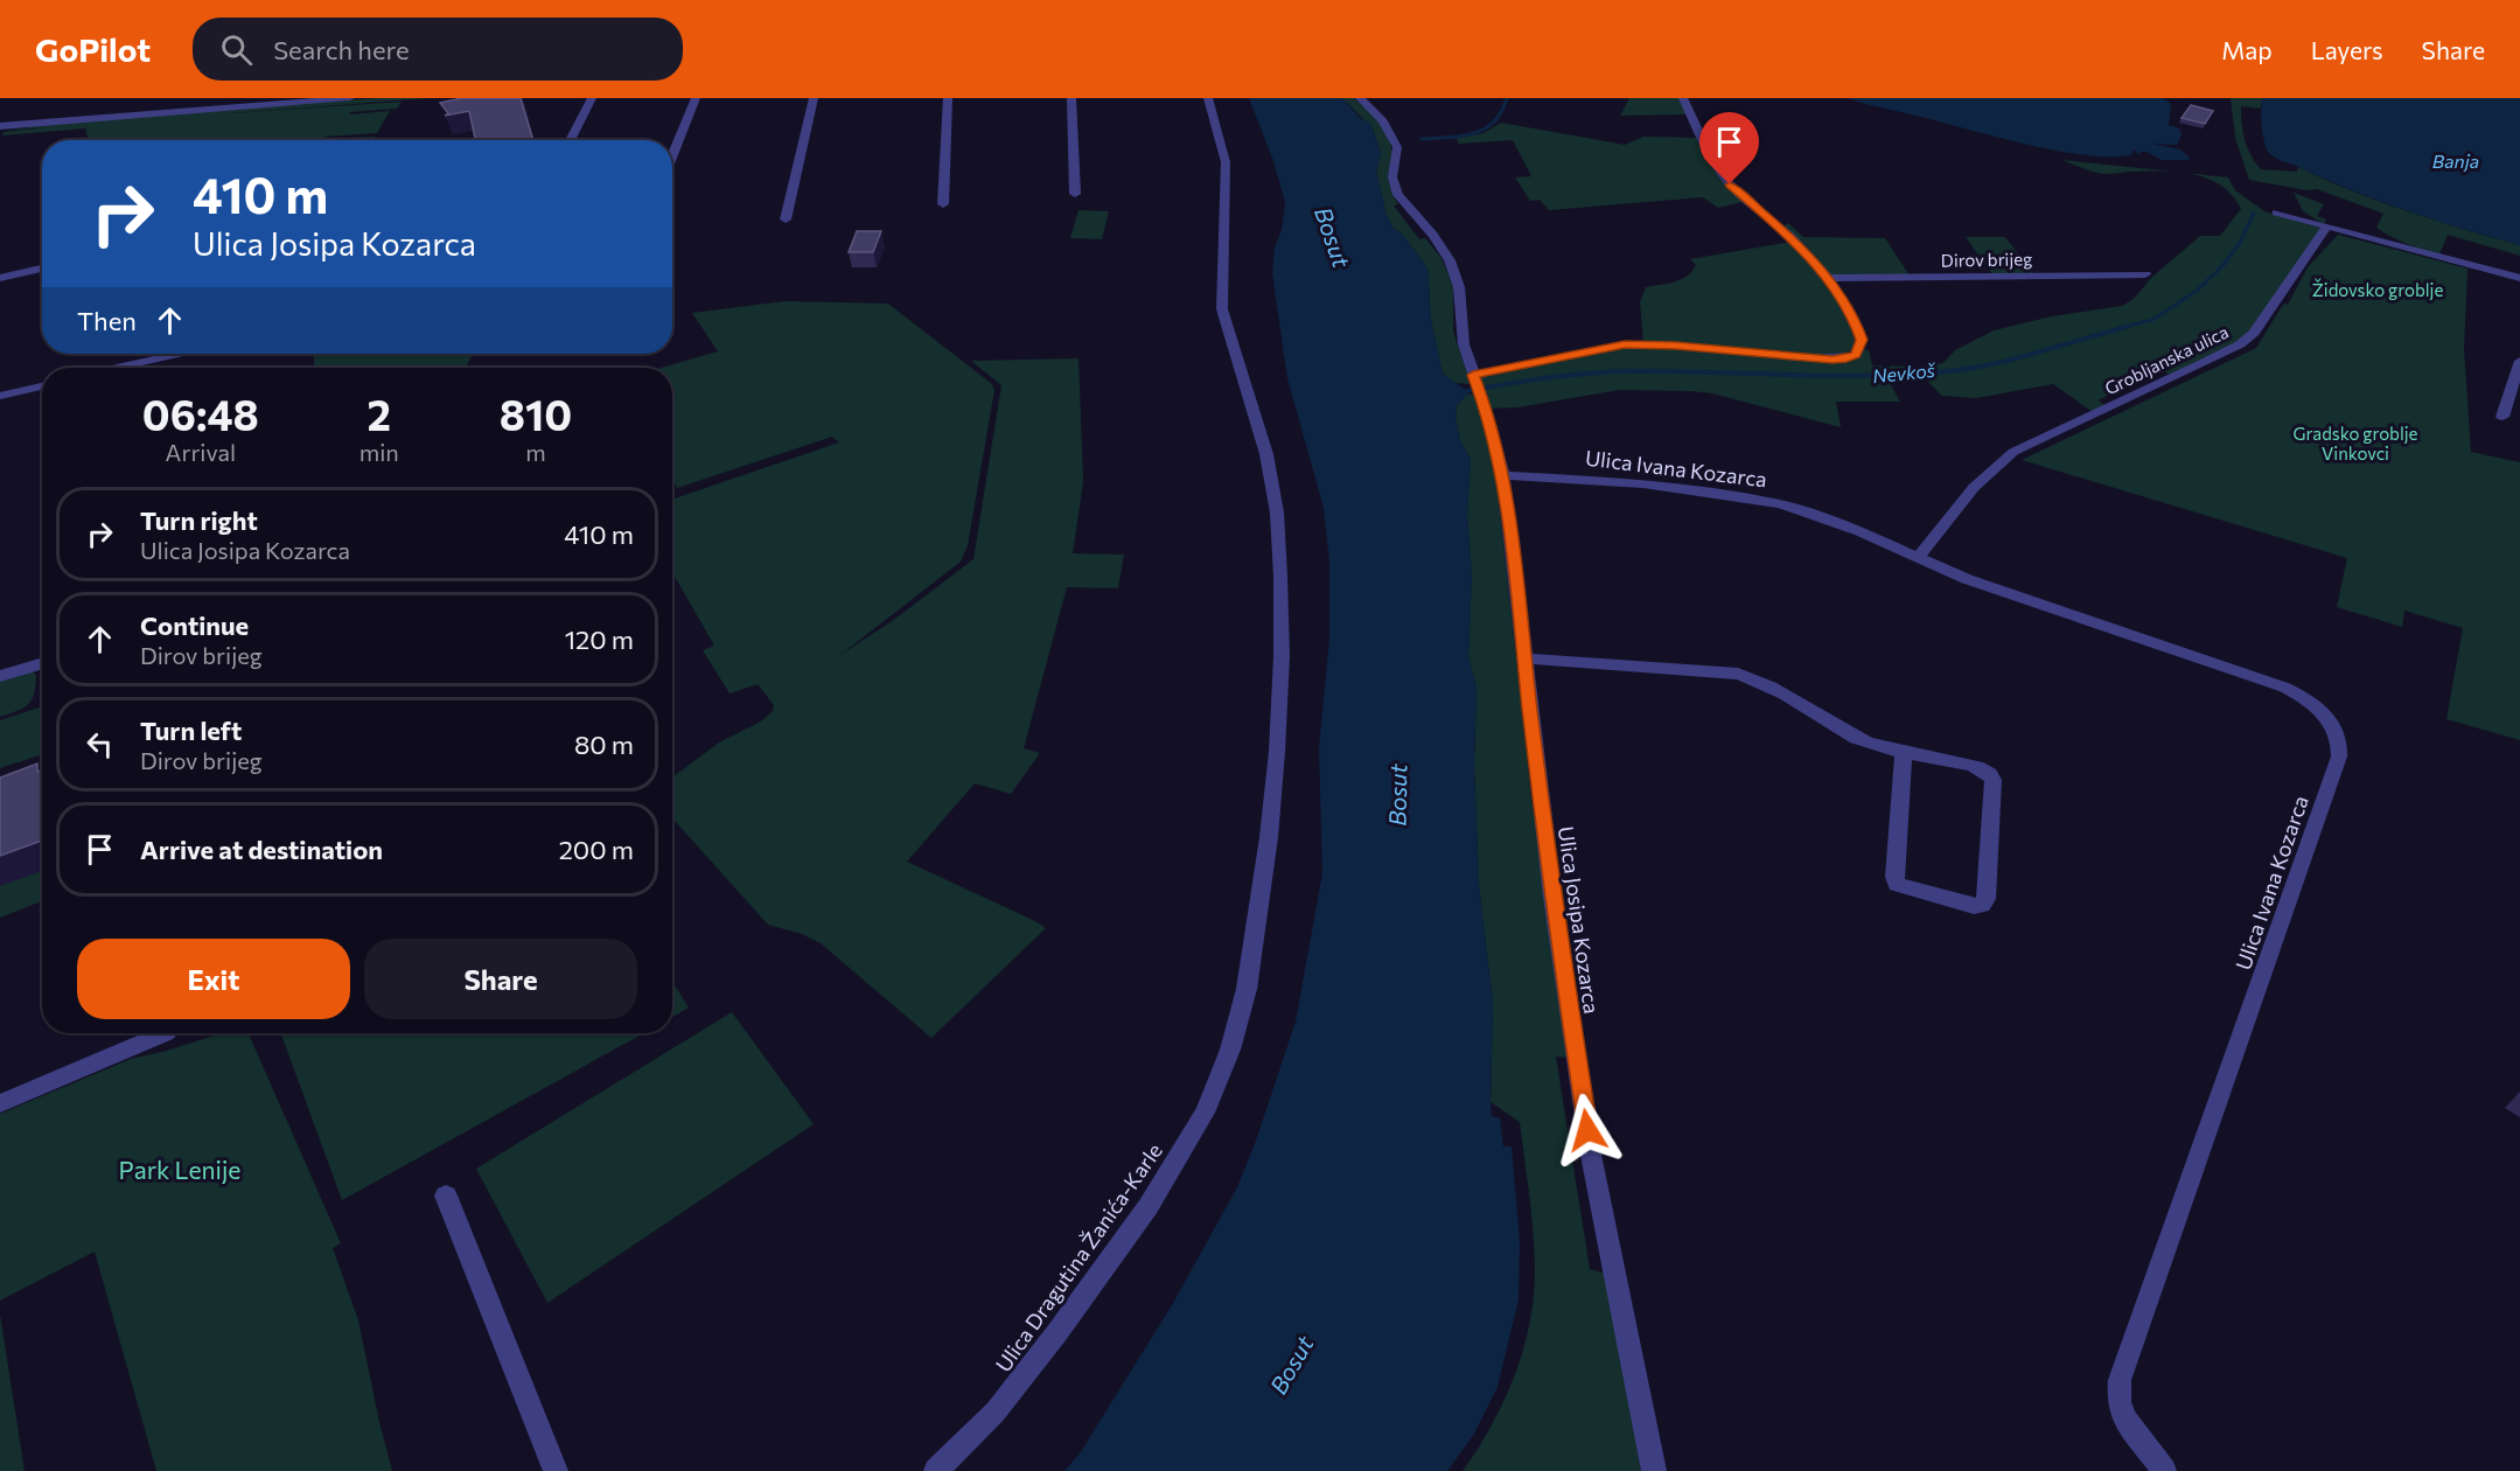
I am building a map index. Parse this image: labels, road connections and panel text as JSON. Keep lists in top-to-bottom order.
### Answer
{
  "streets": {
    "street": [
      "Dirov brijeg",
      "Grobljanska ulica",
      "Ulica Ivana Kozarca",
      "Ulica Josipa Kozarca",
      "Ulica Dragutina Žanića-Karle"
    ]
  },
  "crossings": [
    ["Grobljanska ulica", "Ulica Ivana Kozarca"],
    ["Ulica Ivana Kozarca", "Ulica Josipa Kozarca"]
  ],
  "water": ["Banja", "Bosut", "Nevkoš"],
  "parks": ["Židovsko groblje", "Gradsko groblje Vinkovci", "Park Lenije"],
  "page": {
    "header": "GoPilot",
    "search": "Search here",
    "nav": ["Map", "Layers", "Share"],
    "turn": ["410 m", "Ulica Josipa Kozarca"],
    "then": "Then",
    "eta": [
      "06:48",
      "Arrival",
      "2",
      "min",
      "810",
      "m"
    ],
    "list": [
      {
        "name": "Turn right",
        "note": "Ulica Josipa Kozarca",
        "value": "410 m"
      },
      {
        "name": "Continue",
        "note": "Dirov brijeg",
        "value": "120 m"
      },
      {
        "name": "Turn left",
        "note": "Dirov brijeg",
        "value": "80 m"
      },
      {
        "name": "Arrive at destination",
        "value": "200 m"
      }
    ],
    "buttons": ["Exit", "Share"]
  }
}
